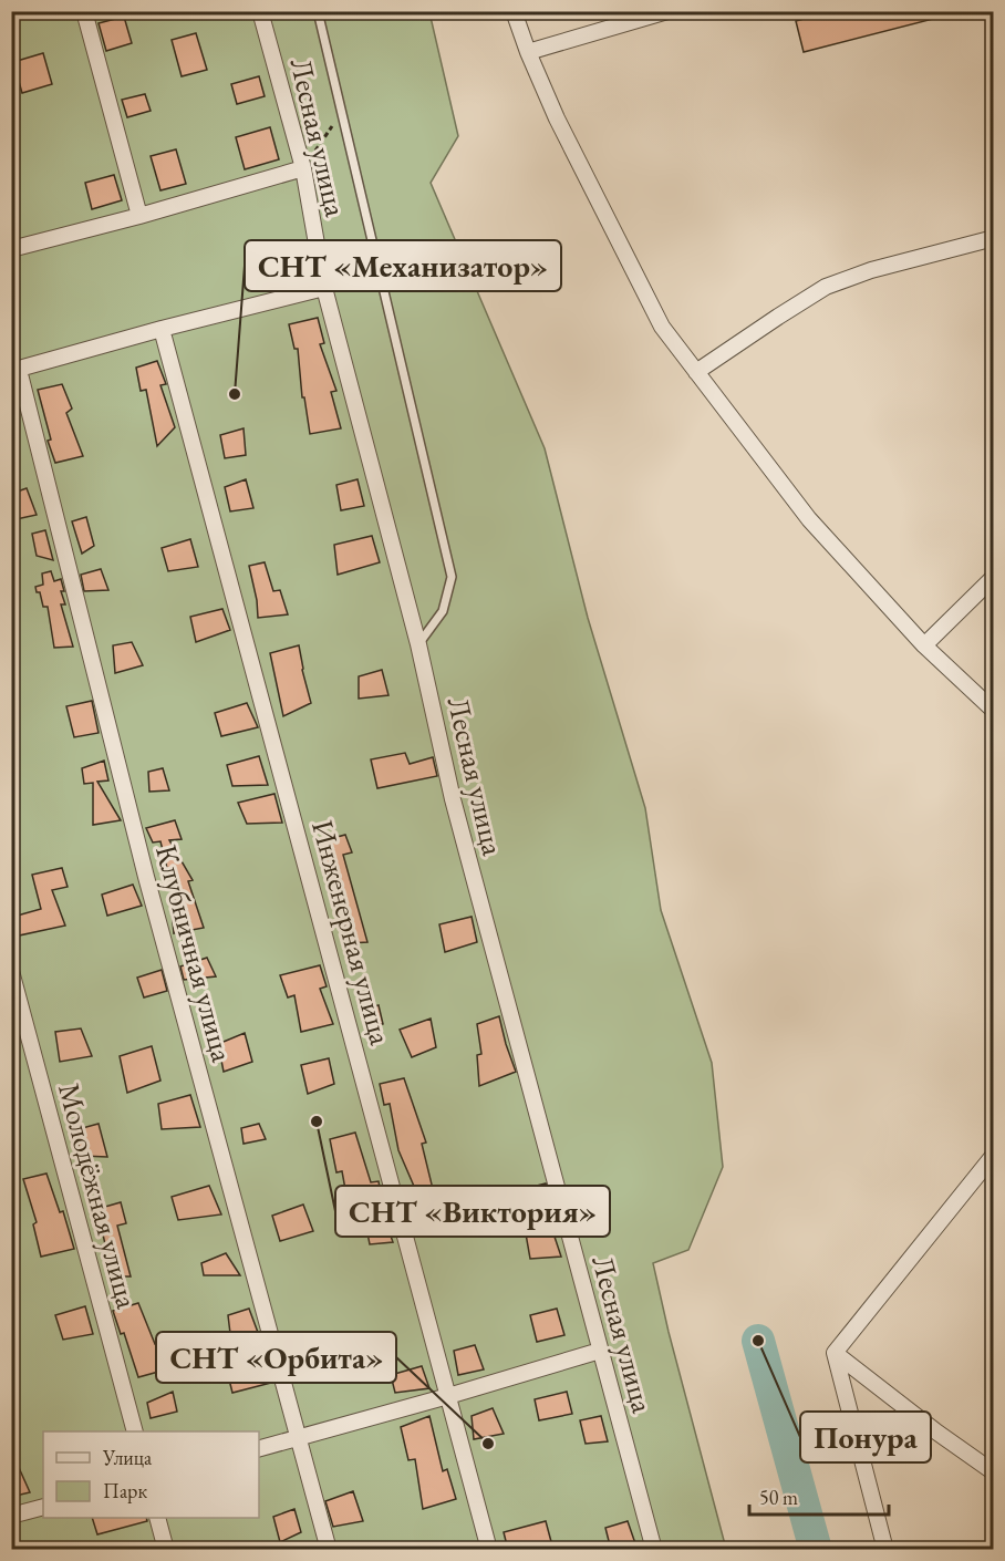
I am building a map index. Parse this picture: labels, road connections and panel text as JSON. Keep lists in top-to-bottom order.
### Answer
{
  "streets": {
    "street": [
      "Лесная улица",
      "Инженерная улица",
      "Клубничная улица",
      "Молодёжная улица"
    ]
  },
  "places": [
    "СНТ «Механизатор»",
    "СНТ «Виктория»",
    "Понура",
    "СНТ «Орбита»"
  ],
  "legend": ["Улица", "Парк"],
  "scale_bar": "50 m"
}
